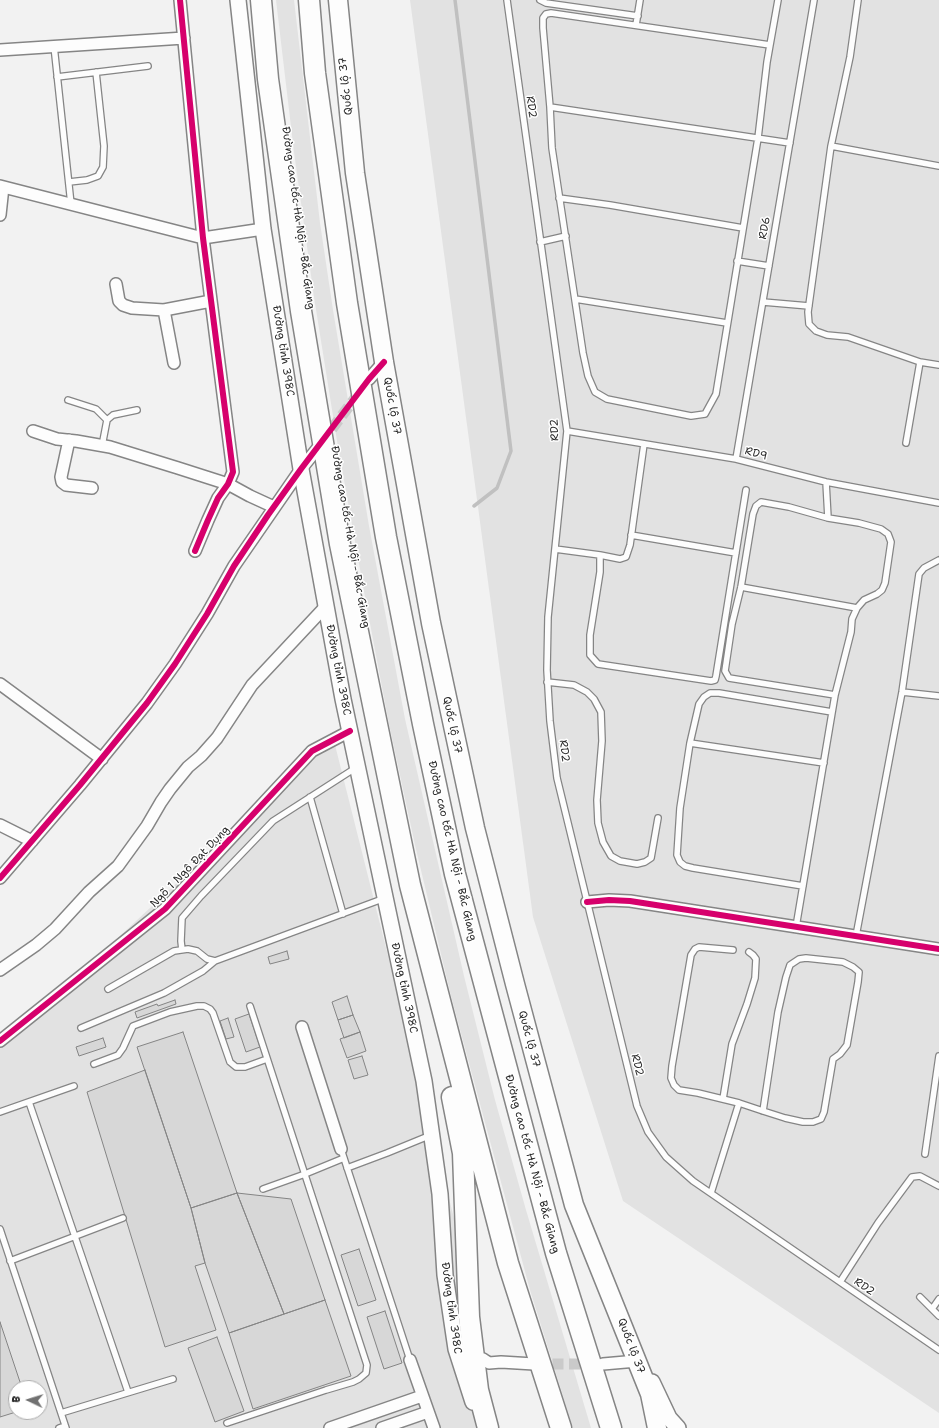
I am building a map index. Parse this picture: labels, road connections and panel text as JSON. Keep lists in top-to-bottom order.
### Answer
{
  "streets": {
    "highway": ["Quốc lộ 37", "Đường cao tốc Hà Nội - Bắc Giang"],
    "main road": ["Đường tỉnh 398C"],
    "street": ["Ngõ 1 Ngô Đạt Dụng"],
    "lane": ["RD2", "RD6", "RD9"]
  },
  "crossings": [
    ["RD2", "RD9"],
    ["RD6", "RD9"],
    ["Đường tỉnh 398C", "Ngõ 1 Ngô Đạt Dụng"]
  ],
  "north": "left"
}
